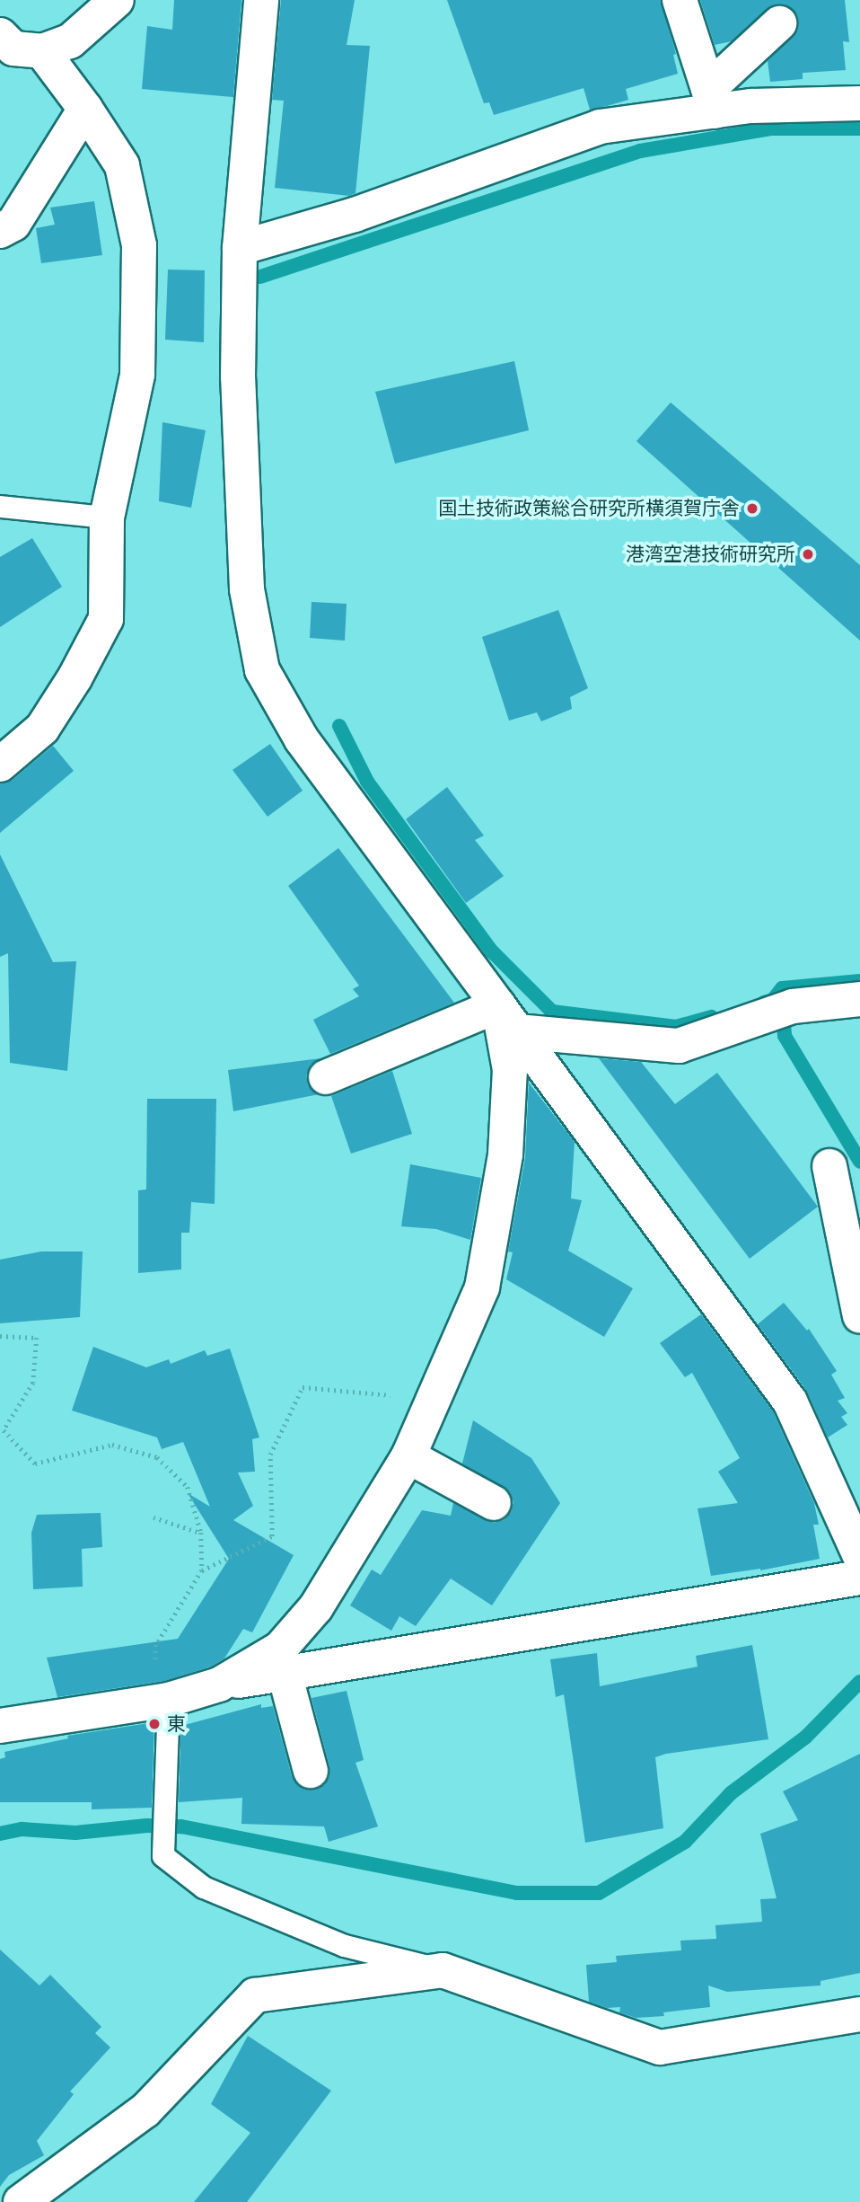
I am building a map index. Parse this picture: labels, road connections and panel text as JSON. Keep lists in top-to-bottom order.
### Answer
{
  "places": ["国土技術政策総合研究所横須賀庁舎", "港湾空港技術研究所", "東"]
}
